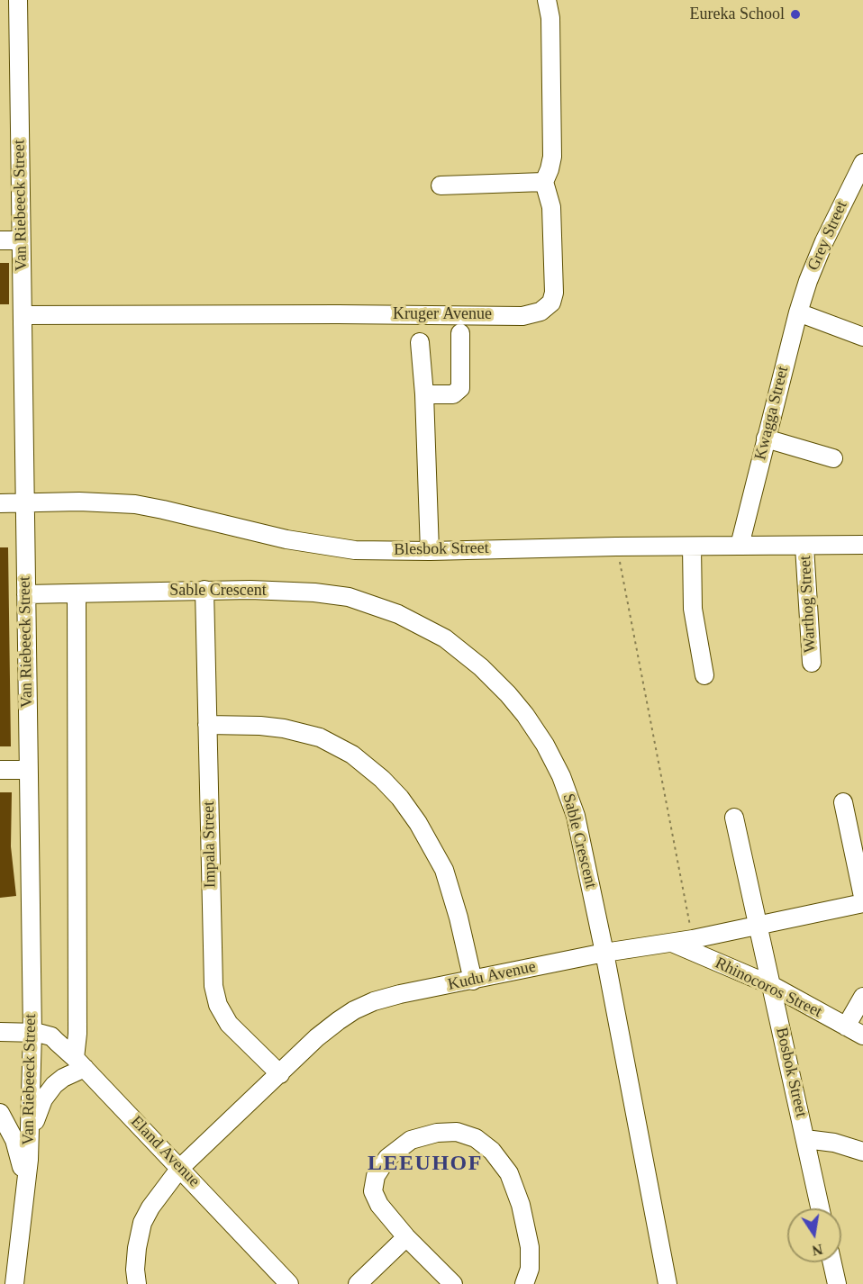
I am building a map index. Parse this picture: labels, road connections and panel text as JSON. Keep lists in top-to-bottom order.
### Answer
{
  "streets": {
    "street": [
      "Van Riebeeck Street",
      "Grey Street",
      "Kruger Avenue",
      "Kwagga Street",
      "Blesbok Street",
      "Sable Crescent",
      "Warthog Street",
      "Impala Street",
      "Kudu Avenue",
      "Rhinocoros Street",
      "Bosbok Street",
      "Eland Avenue"
    ]
  },
  "crossings": [
    ["Van Riebeeck Street", "Kruger Avenue"],
    ["Van Riebeeck Street", "Blesbok Street"],
    ["Van Riebeeck Street", "Sable Crescent"],
    ["Van Riebeeck Street", "Eland Avenue"],
    ["Grey Street", "Kwagga Street"],
    ["Kwagga Street", "Blesbok Street"],
    ["Blesbok Street", "Warthog Street"],
    ["Sable Crescent", "Impala Street"],
    ["Sable Crescent", "Kudu Avenue"],
    ["Impala Street", "Kudu Avenue"],
    ["Kudu Avenue", "Rhinocoros Street"],
    ["Kudu Avenue", "Bosbok Street"],
    ["Kudu Avenue", "Eland Avenue"],
    ["Rhinocoros Street", "Bosbok Street"]
  ],
  "districts": ["LEEUHOF"],
  "places": ["Eureka School"],
  "north": "bottom"
}
